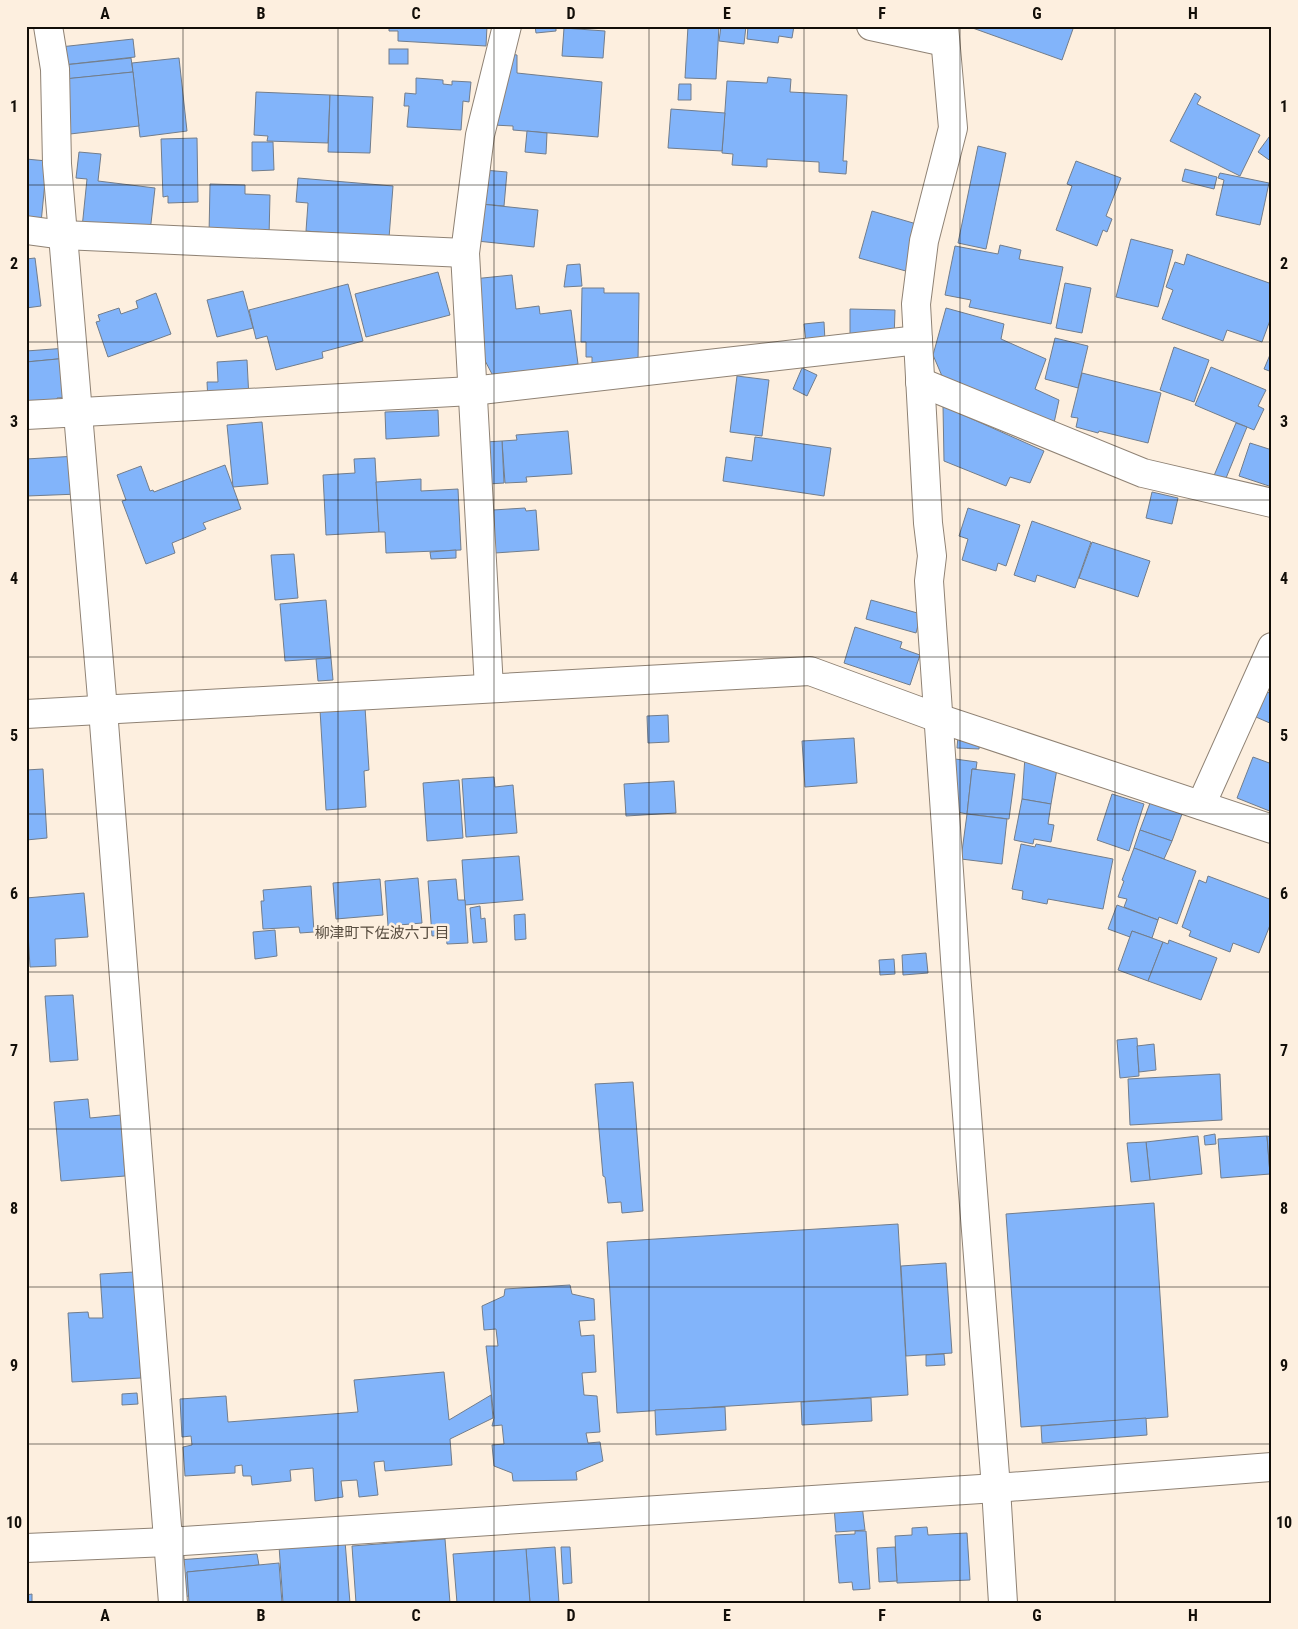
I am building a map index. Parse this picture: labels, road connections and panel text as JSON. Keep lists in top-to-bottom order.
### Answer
{
  "districts": ["柳津町下佐波六丁目"],
  "grid": {
    "columns": [
      "A",
      "B",
      "C",
      "D",
      "E",
      "F",
      "G",
      "H"
    ],
    "rows": [
      "1",
      "2",
      "3",
      "4",
      "5",
      "6",
      "7",
      "8",
      "9",
      "10"
    ]
  }
}
